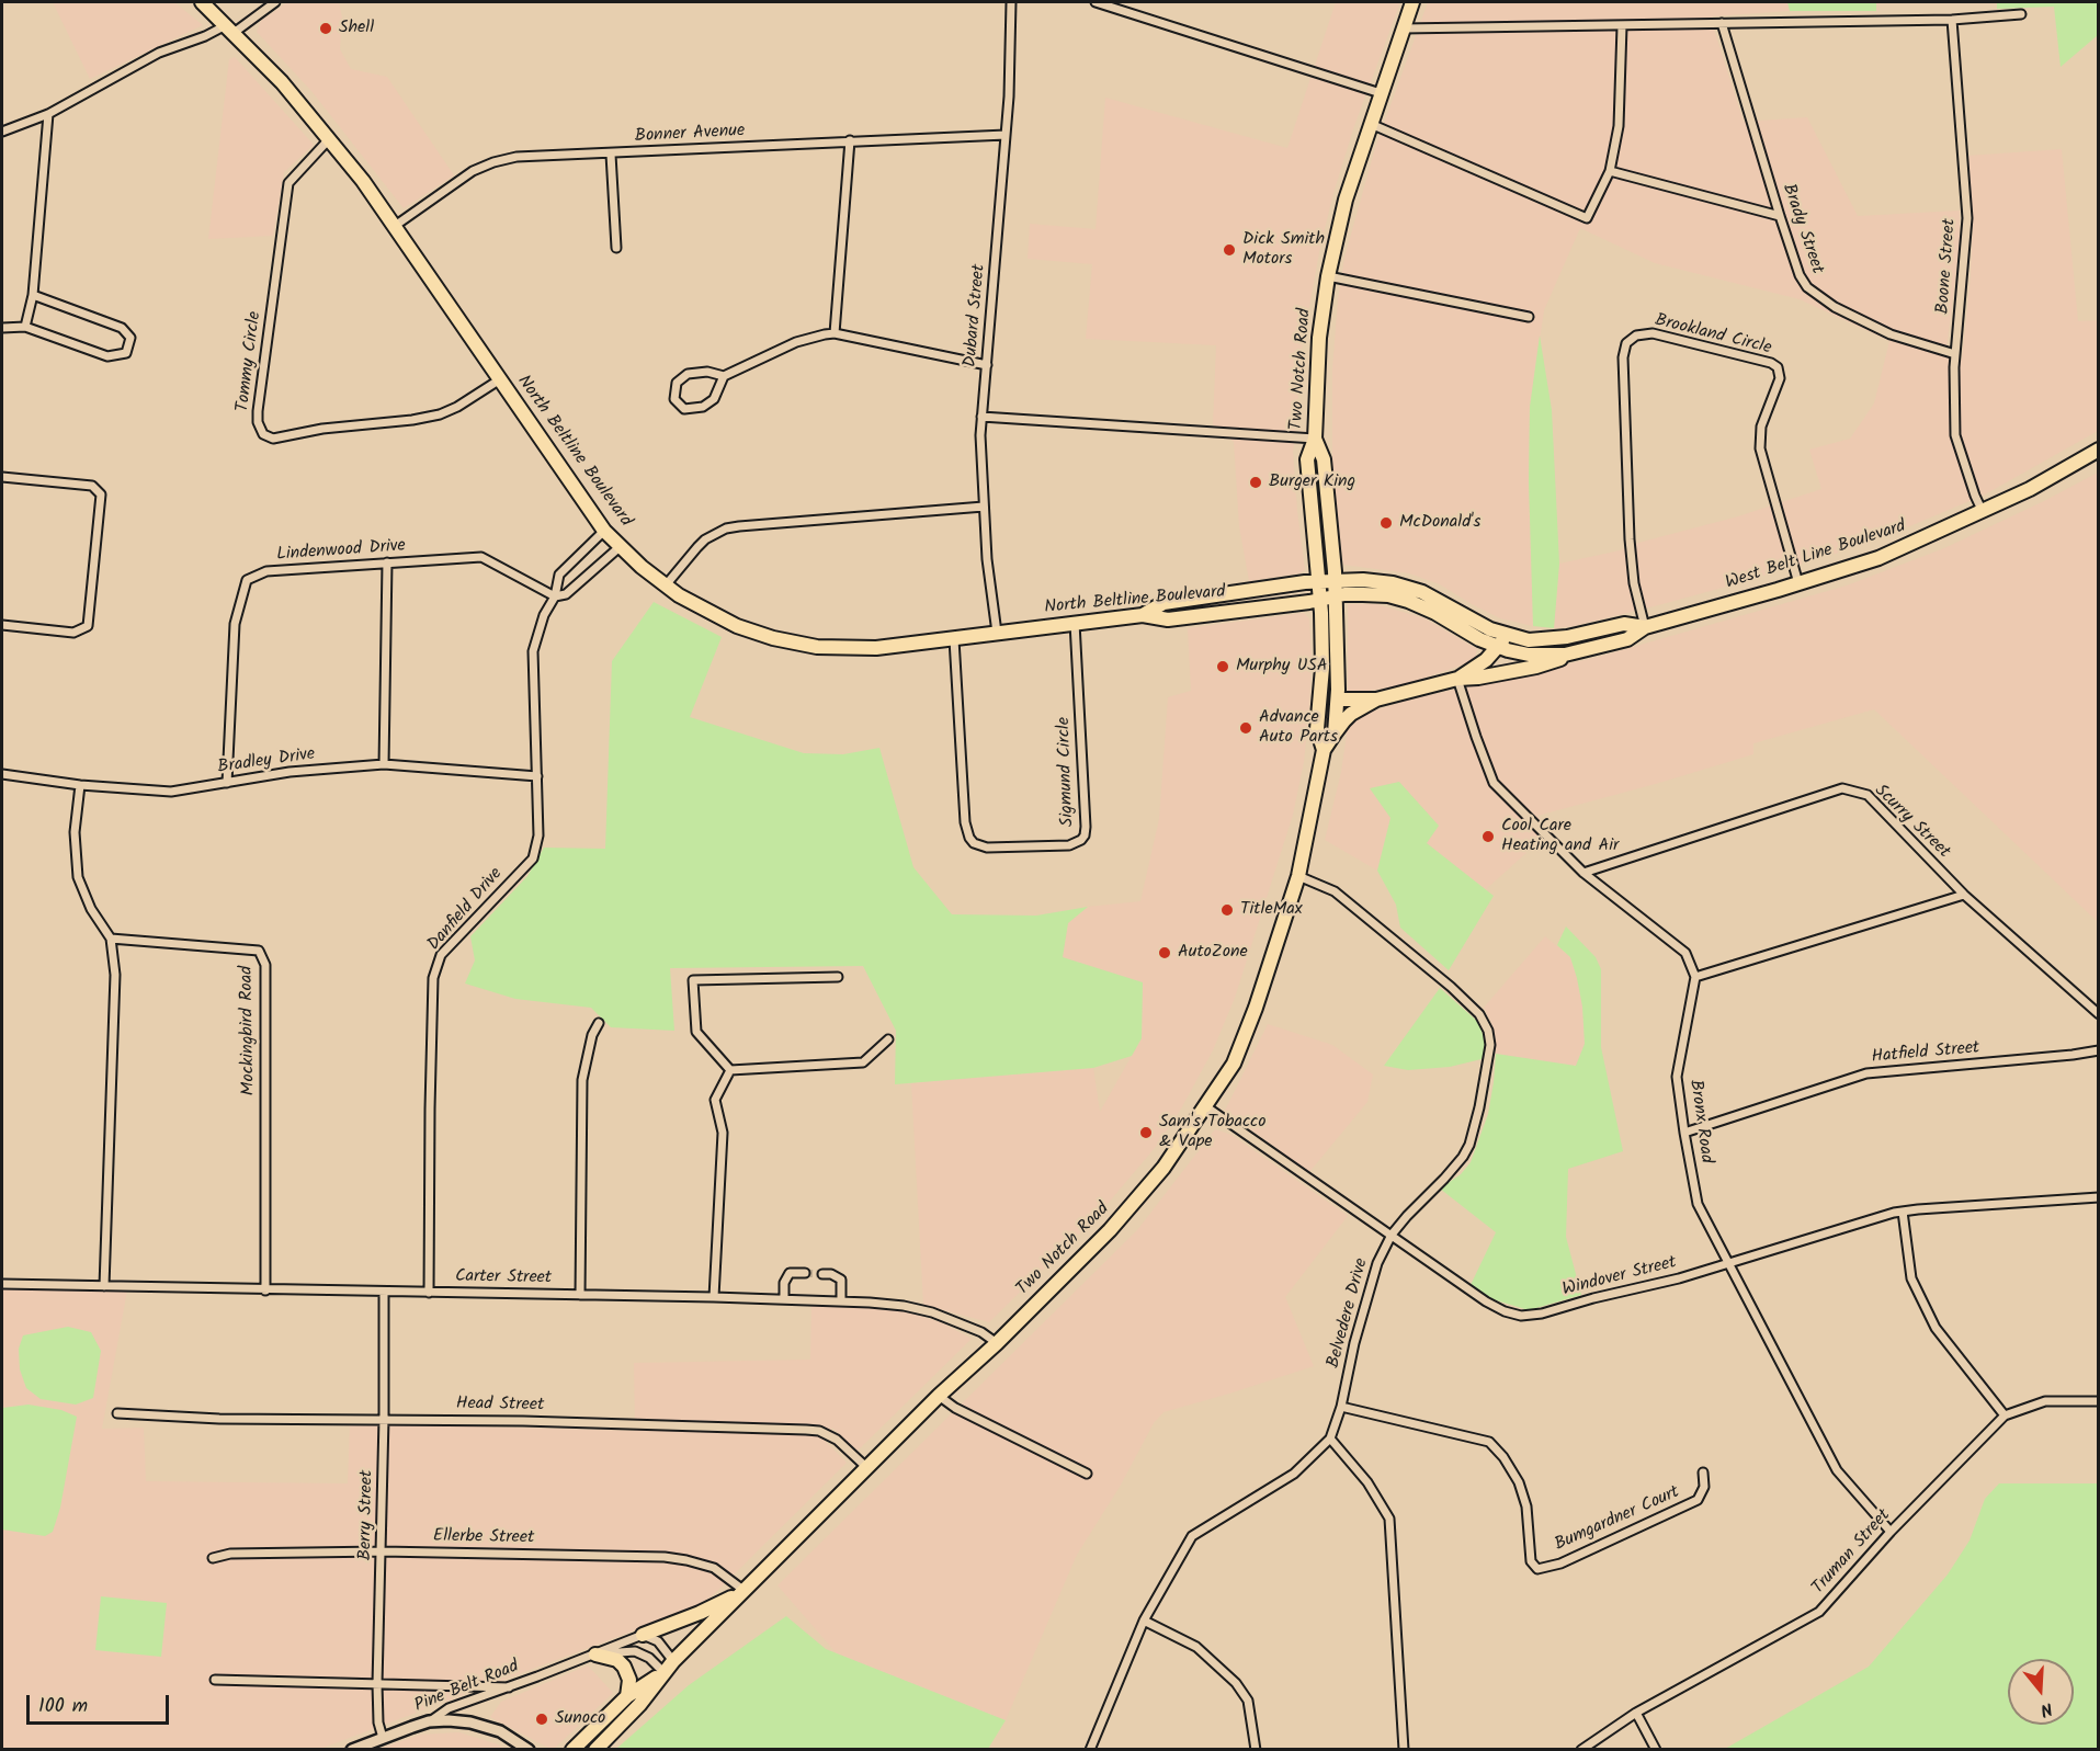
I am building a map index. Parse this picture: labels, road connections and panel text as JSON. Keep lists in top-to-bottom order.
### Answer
{
  "streets": {
    "main road": ["Two Notch Road", "North Beltline Boulevard", "West Belt Line Boulevard"],
    "street": [
      "Bonner Avenue",
      "Brady Street",
      "Boone Street",
      "Dubard Street",
      "Brookland Circle",
      "Tommy Circle",
      "Lindenwood Drive",
      "Bradley Drive",
      "Sigmund Circle",
      "Scurry Street",
      "Danfield Drive",
      "Mockingbird Road",
      "Hatfield Street",
      "Bronx Road",
      "Windover Street",
      "Carter Street",
      "Belvedere Drive",
      "Head Street",
      "Berry Street",
      "Bumgardner Court",
      "Ellerbe Street",
      "Truman Street",
      "Pine Belt Road"
    ]
  },
  "crossings": [
    ["Bonner Avenue", "Dubard Street"],
    ["Bonner Avenue", "North Beltline Boulevard"],
    ["Brady Street", "Boone Street"],
    ["Boone Street", "West Belt Line Boulevard"],
    ["Dubard Street", "North Beltline Boulevard"],
    ["Brookland Circle", "West Belt Line Boulevard"],
    ["Tommy Circle", "North Beltline Boulevard"],
    ["Two Notch Road", "North Beltline Boulevard"],
    ["Two Notch Road", "West Belt Line Boulevard"],
    ["Two Notch Road", "Windover Street"],
    ["Two Notch Road", "Carter Street"],
    ["Two Notch Road", "Belvedere Drive"],
    ["Two Notch Road", "Head Street"],
    ["Two Notch Road", "Ellerbe Street"],
    ["Two Notch Road", "Pine Belt Road"],
    ["North Beltline Boulevard", "West Belt Line Boulevard"],
    ["North Beltline Boulevard", "Sigmund Circle"],
    ["North Beltline Boulevard", "Danfield Drive"],
    ["Lindenwood Drive", "Bradley Drive"],
    ["Lindenwood Drive", "Danfield Drive"],
    ["Bradley Drive", "Danfield Drive"],
    ["Danfield Drive", "Carter Street"],
    ["Mockingbird Road", "Carter Street"],
    ["Hatfield Street", "Bronx Road"],
    ["Bronx Road", "Windover Street"],
    ["Bronx Road", "Truman Street"],
    ["Windover Street", "Belvedere Drive"],
    ["Carter Street", "Berry Street"],
    ["Belvedere Drive", "Bumgardner Court"],
    ["Head Street", "Berry Street"],
    ["Berry Street", "Ellerbe Street"],
    ["Berry Street", "Pine Belt Road"]
  ],
  "places": [
    "Shell",
    "Dick Smith Motors",
    "Burger King",
    "McDonald's",
    "Murphy USA",
    "Advance Auto Parts",
    "Cool Care Heating and Air",
    "TitleMax",
    "AutoZone",
    "Sam's Tobacco & Vape",
    "Sunoco"
  ],
  "scale_bar": "100 m",
  "north": "bottom"
}
